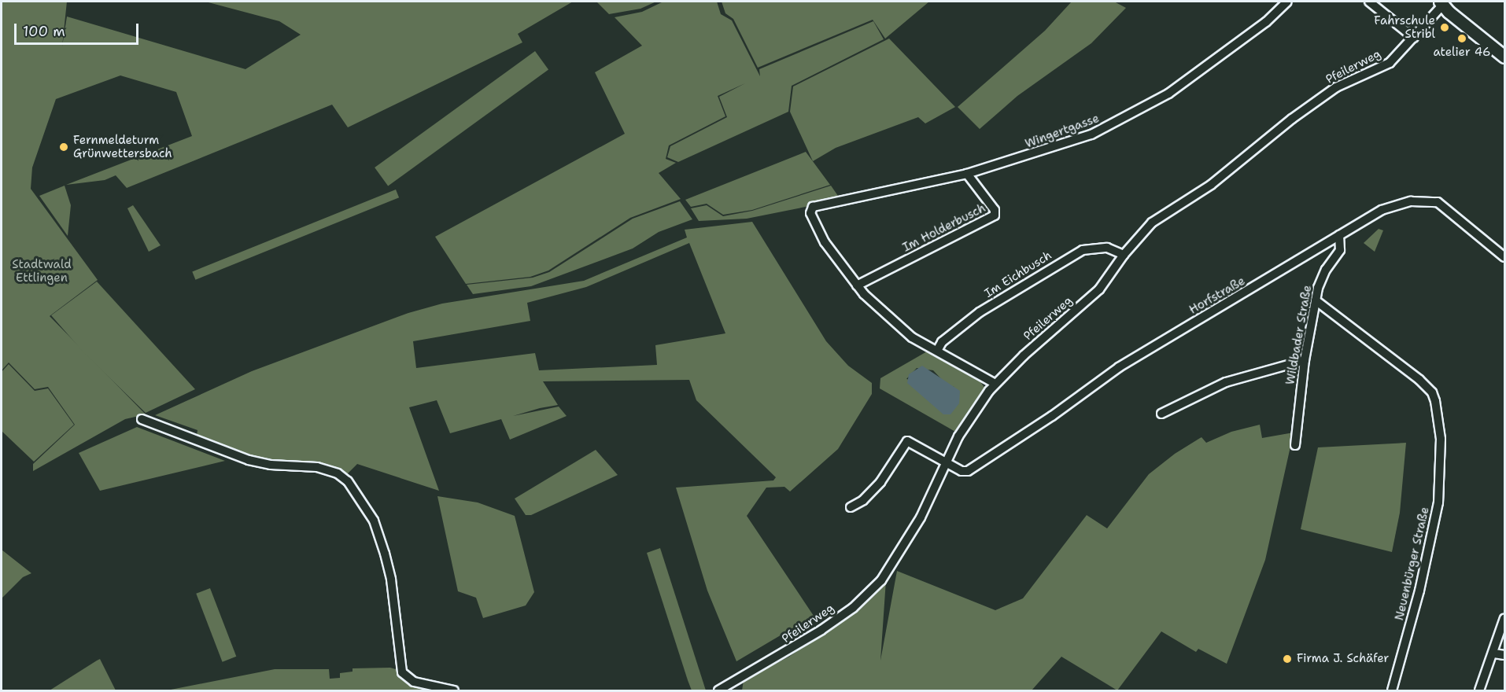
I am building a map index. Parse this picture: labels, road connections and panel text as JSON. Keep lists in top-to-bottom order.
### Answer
{
  "streets": {
    "street": [
      "Pfeilerweg",
      "Wingertgasse",
      "Im Holderbusch",
      "Im Eichbusch",
      "Horfstraße",
      "Wildbader Straße",
      "Neuenbürger Straße"
    ]
  },
  "crossings": [
    ["Pfeilerweg", "Im Eichbusch"],
    ["Pfeilerweg", "Horfstraße"],
    ["Wingertgasse", "Im Holderbusch"],
    ["Horfstraße", "Wildbader Straße"],
    ["Wildbader Straße", "Neuenbürger Straße"]
  ],
  "parks": ["Stadtwald Ettlingen"],
  "places": [
    "Fahrschule Stribl",
    "atelier 46",
    "Fernmeldeturm Grünwettersbach",
    "Firma J. Schäfer"
  ],
  "scale_bar": "100 m"
}
